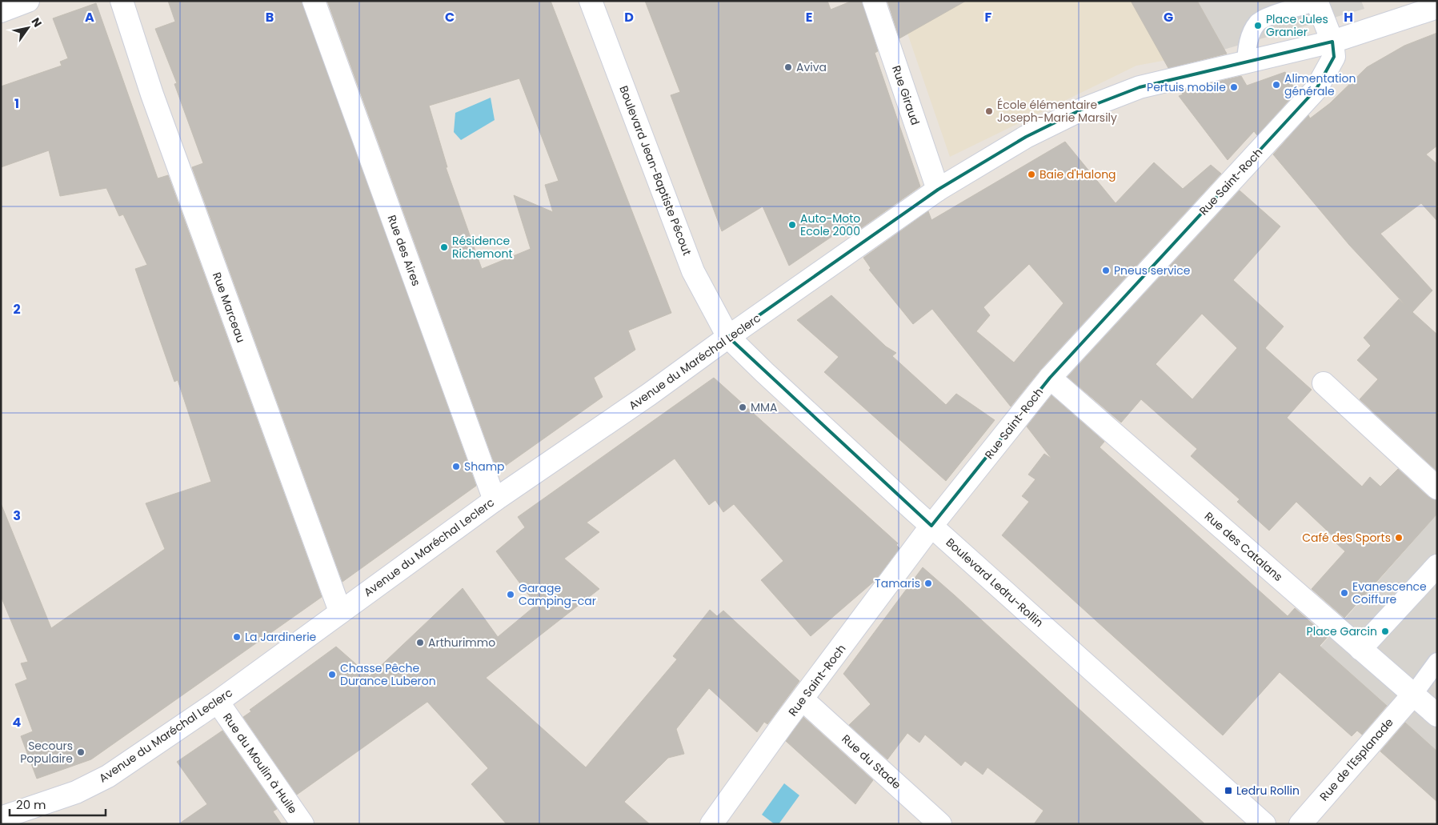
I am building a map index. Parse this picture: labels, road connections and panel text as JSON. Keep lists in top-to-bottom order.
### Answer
{
  "streets": {
    "street": [
      "Rue Giraud",
      "Boulevard Jean-Baptiste Pécout",
      "Rue Saint-Roch",
      "Rue des Aires",
      "Rue Marceau",
      "Avenue du Maréchal Leclerc",
      "Rue des Catalans",
      "Boulevard Ledru-Rollin",
      "Rue de l'Esplanade",
      "Rue du Stade",
      "Rue du Moulin à Huile"
    ]
  },
  "crossings": [
    ["Rue Giraud", "Avenue du Maréchal Leclerc"],
    ["Boulevard Jean-Baptiste Pécout", "Avenue du Maréchal Leclerc"],
    ["Boulevard Jean-Baptiste Pécout", "Boulevard Ledru-Rollin"],
    ["Rue Saint-Roch", "Avenue du Maréchal Leclerc"],
    ["Rue Saint-Roch", "Rue des Catalans"],
    ["Rue Saint-Roch", "Boulevard Ledru-Rollin"],
    ["Rue Saint-Roch", "Rue du Stade"],
    ["Rue des Aires", "Avenue du Maréchal Leclerc"],
    ["Rue Marceau", "Avenue du Maréchal Leclerc"],
    ["Avenue du Maréchal Leclerc", "Boulevard Ledru-Rollin"],
    ["Avenue du Maréchal Leclerc", "Rue du Moulin à Huile"],
    ["Rue des Catalans", "Rue de l'Esplanade"]
  ],
  "places": {
    "other": [
      "Place Jules Granier",
      "Aviva",
      "Alimentation générale",
      "Pertuis mobile",
      "École élémentaire Joseph-Marie Marsily",
      "Baie d'Halong",
      "Auto-Moto Ecole 2000",
      "Résidence Richemont",
      "Pneus service",
      "MMA",
      "Shamp",
      "Café des Sports",
      "Tamaris",
      "Evanescence Coiffure",
      "Garage Camping-car",
      "Place Garcin",
      "La Jardinerie",
      "Arthurimmo",
      "Chasse Pêche Durance Luberon",
      "Secours Populaire"
    ],
    "transit": ["Ledru Rollin"]
  },
  "scale_bar": "20 m",
  "north": "top right",
  "grid": {
    "columns": [
      "A",
      "B",
      "C",
      "D",
      "E",
      "F",
      "G",
      "H"
    ],
    "rows": [
      "1",
      "2",
      "3",
      "4"
    ]
  }
}
